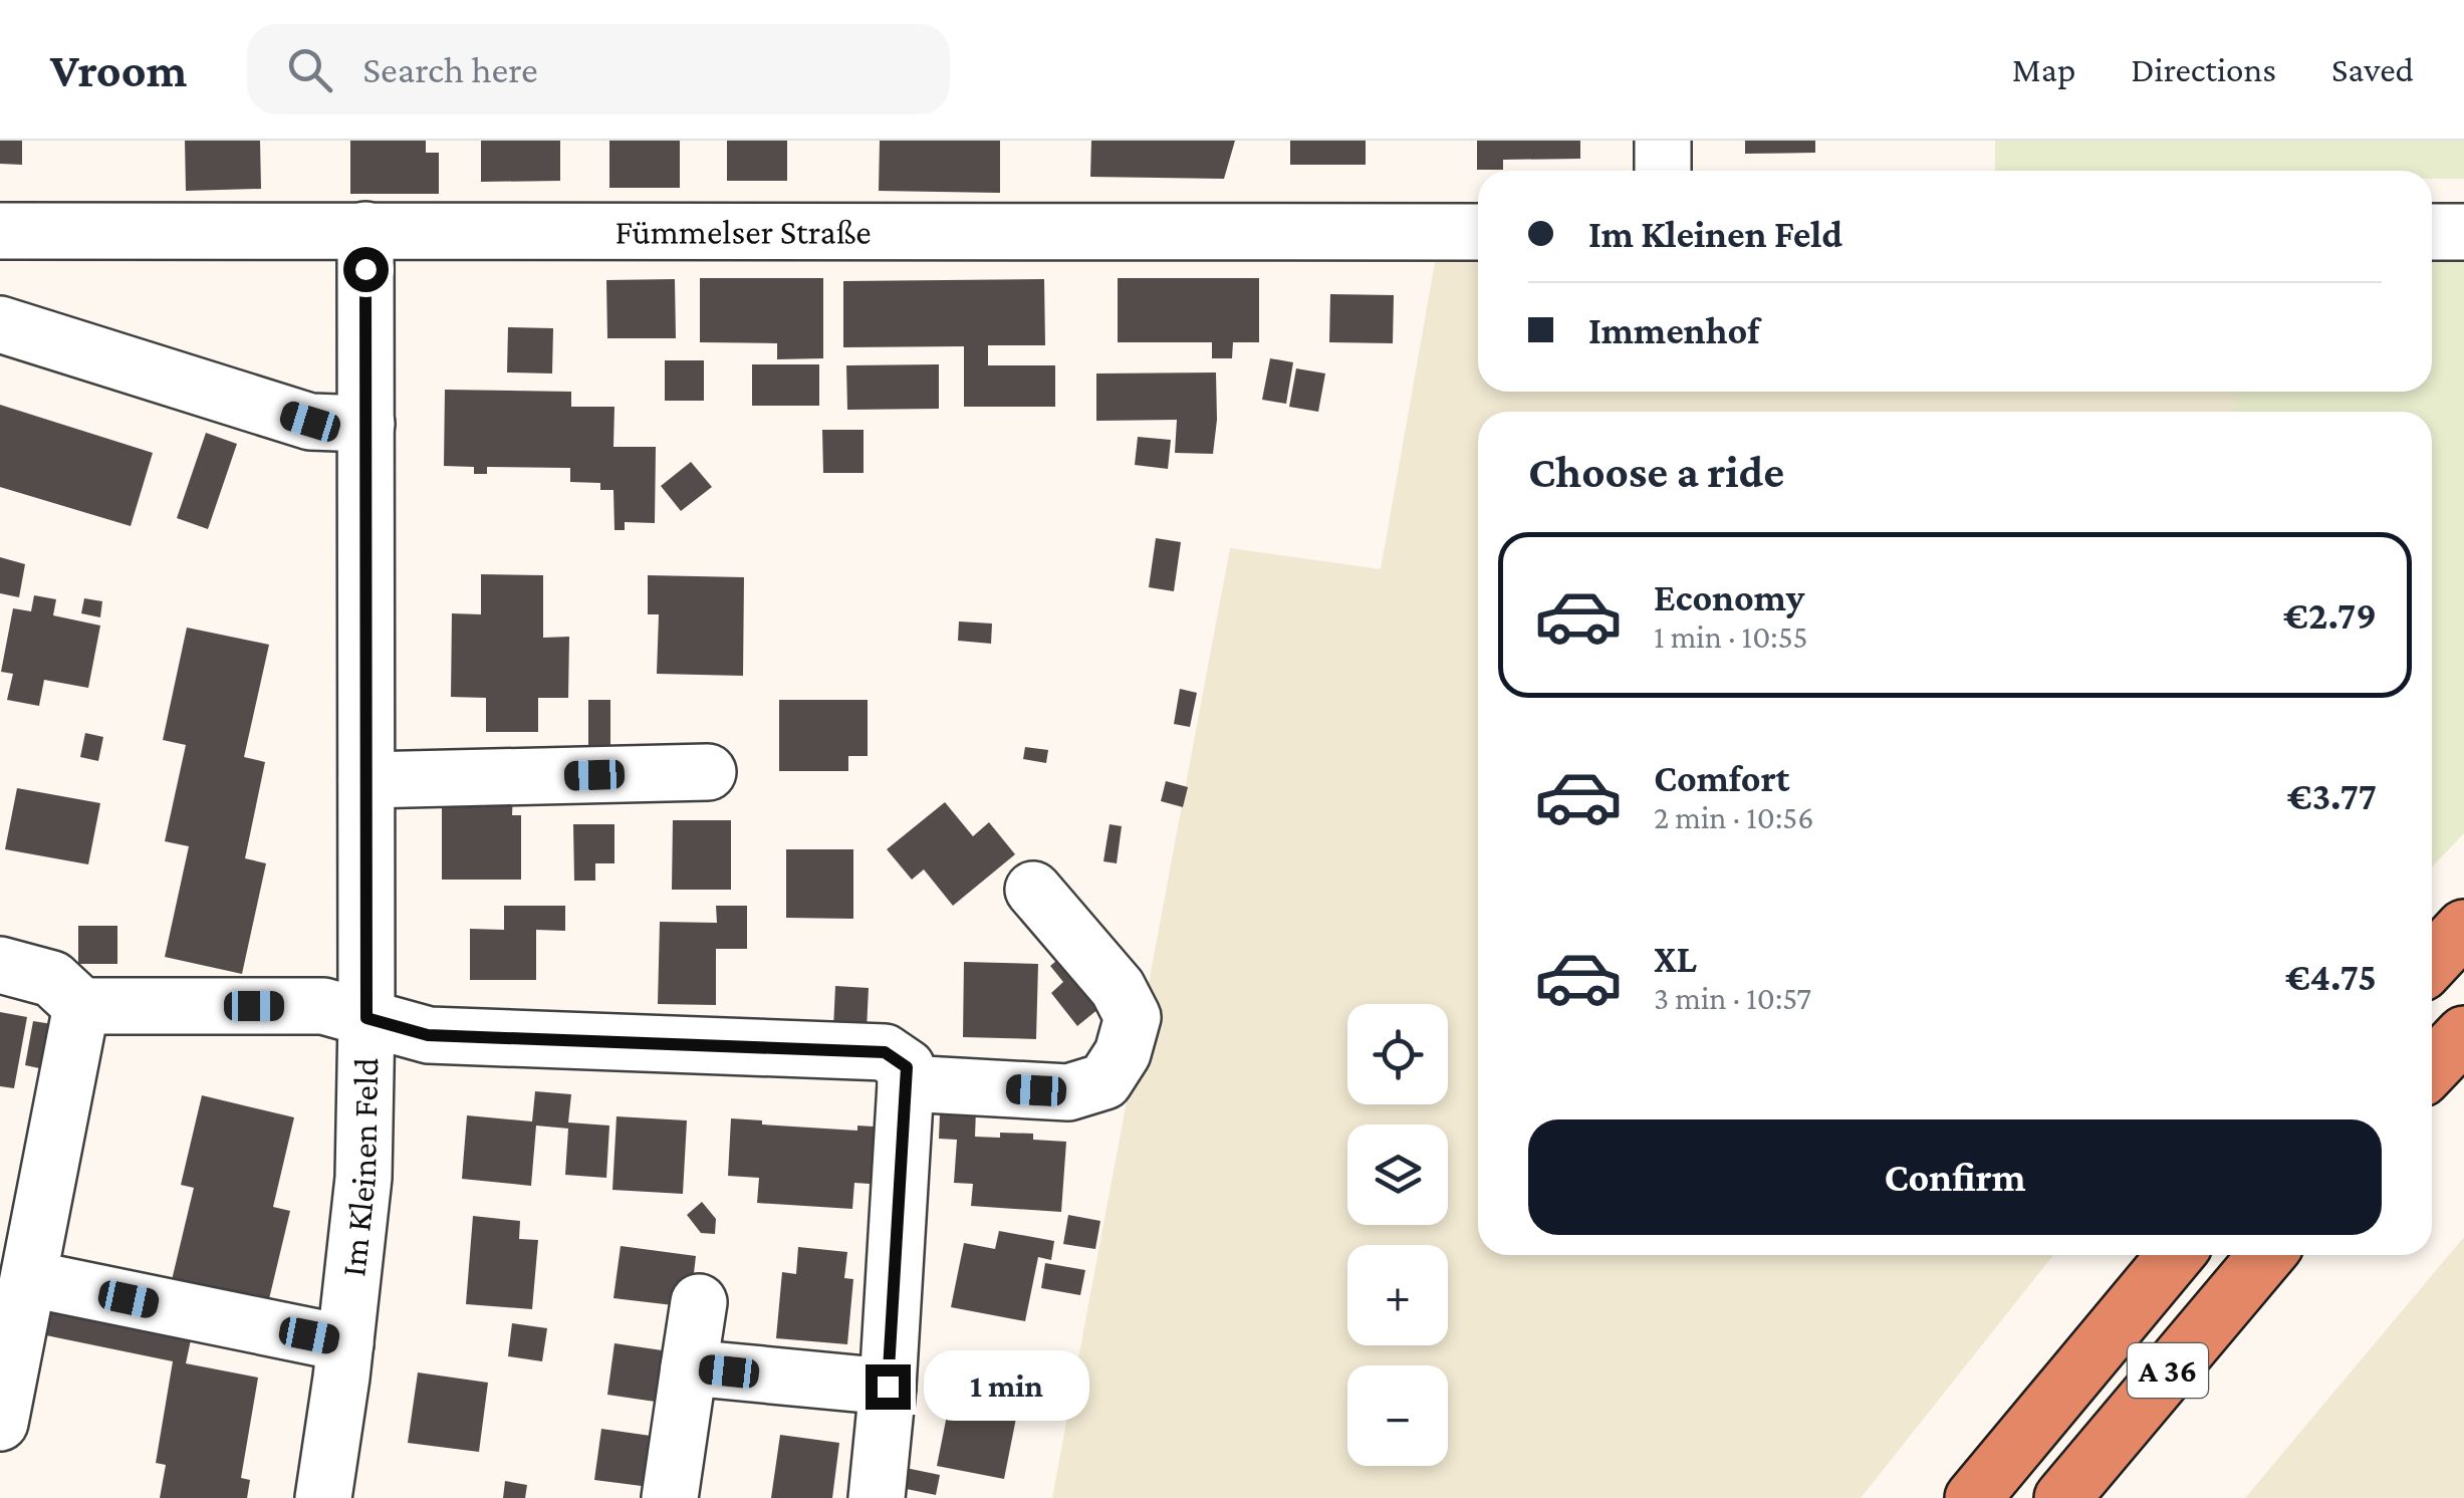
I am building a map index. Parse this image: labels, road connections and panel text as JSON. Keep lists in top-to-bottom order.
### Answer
{
  "streets": {
    "highway": ["A 36"],
    "street": ["Fümmelser Straße", "Im Kleinen Feld"]
  },
  "crossings": [
    ["Fümmelser Straße", "Im Kleinen Feld"]
  ],
  "page": {
    "header": "Vroom",
    "search": "Search here",
    "nav": ["Map", "Directions", "Saved"],
    "banner": ["Im Kleinen Feld", "Immenhof"],
    "heading": "Choose a ride",
    "list": [
      {
        "name": "Economy",
        "note": "1 min · 10:55",
        "value": "€2.79"
      },
      {
        "name": "Comfort",
        "note": "2 min · 10:56",
        "value": "€3.77"
      },
      {
        "name": "XL",
        "note": "3 min · 10:57",
        "value": "€4.75"
      }
    ],
    "map_buttons": ["+", "−"],
    "buttons": "Confirm",
    "bubble": "1 min"
  }
}
